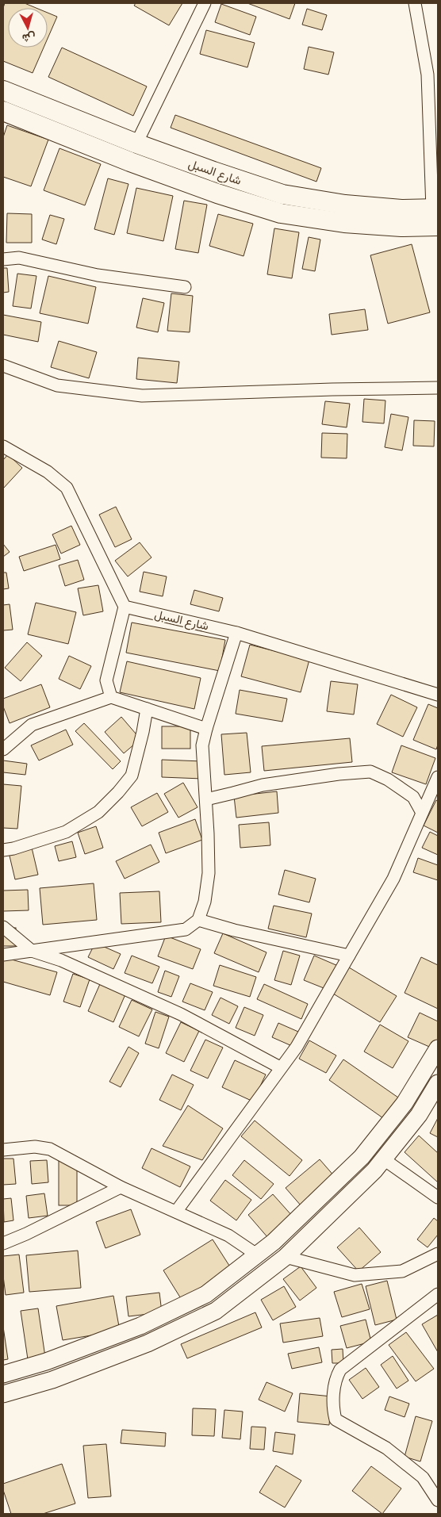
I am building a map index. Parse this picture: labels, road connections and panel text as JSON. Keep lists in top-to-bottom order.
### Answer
{
  "streets": {
    "main road": ["شارع السبل"]
  },
  "north": "bottom"
}
